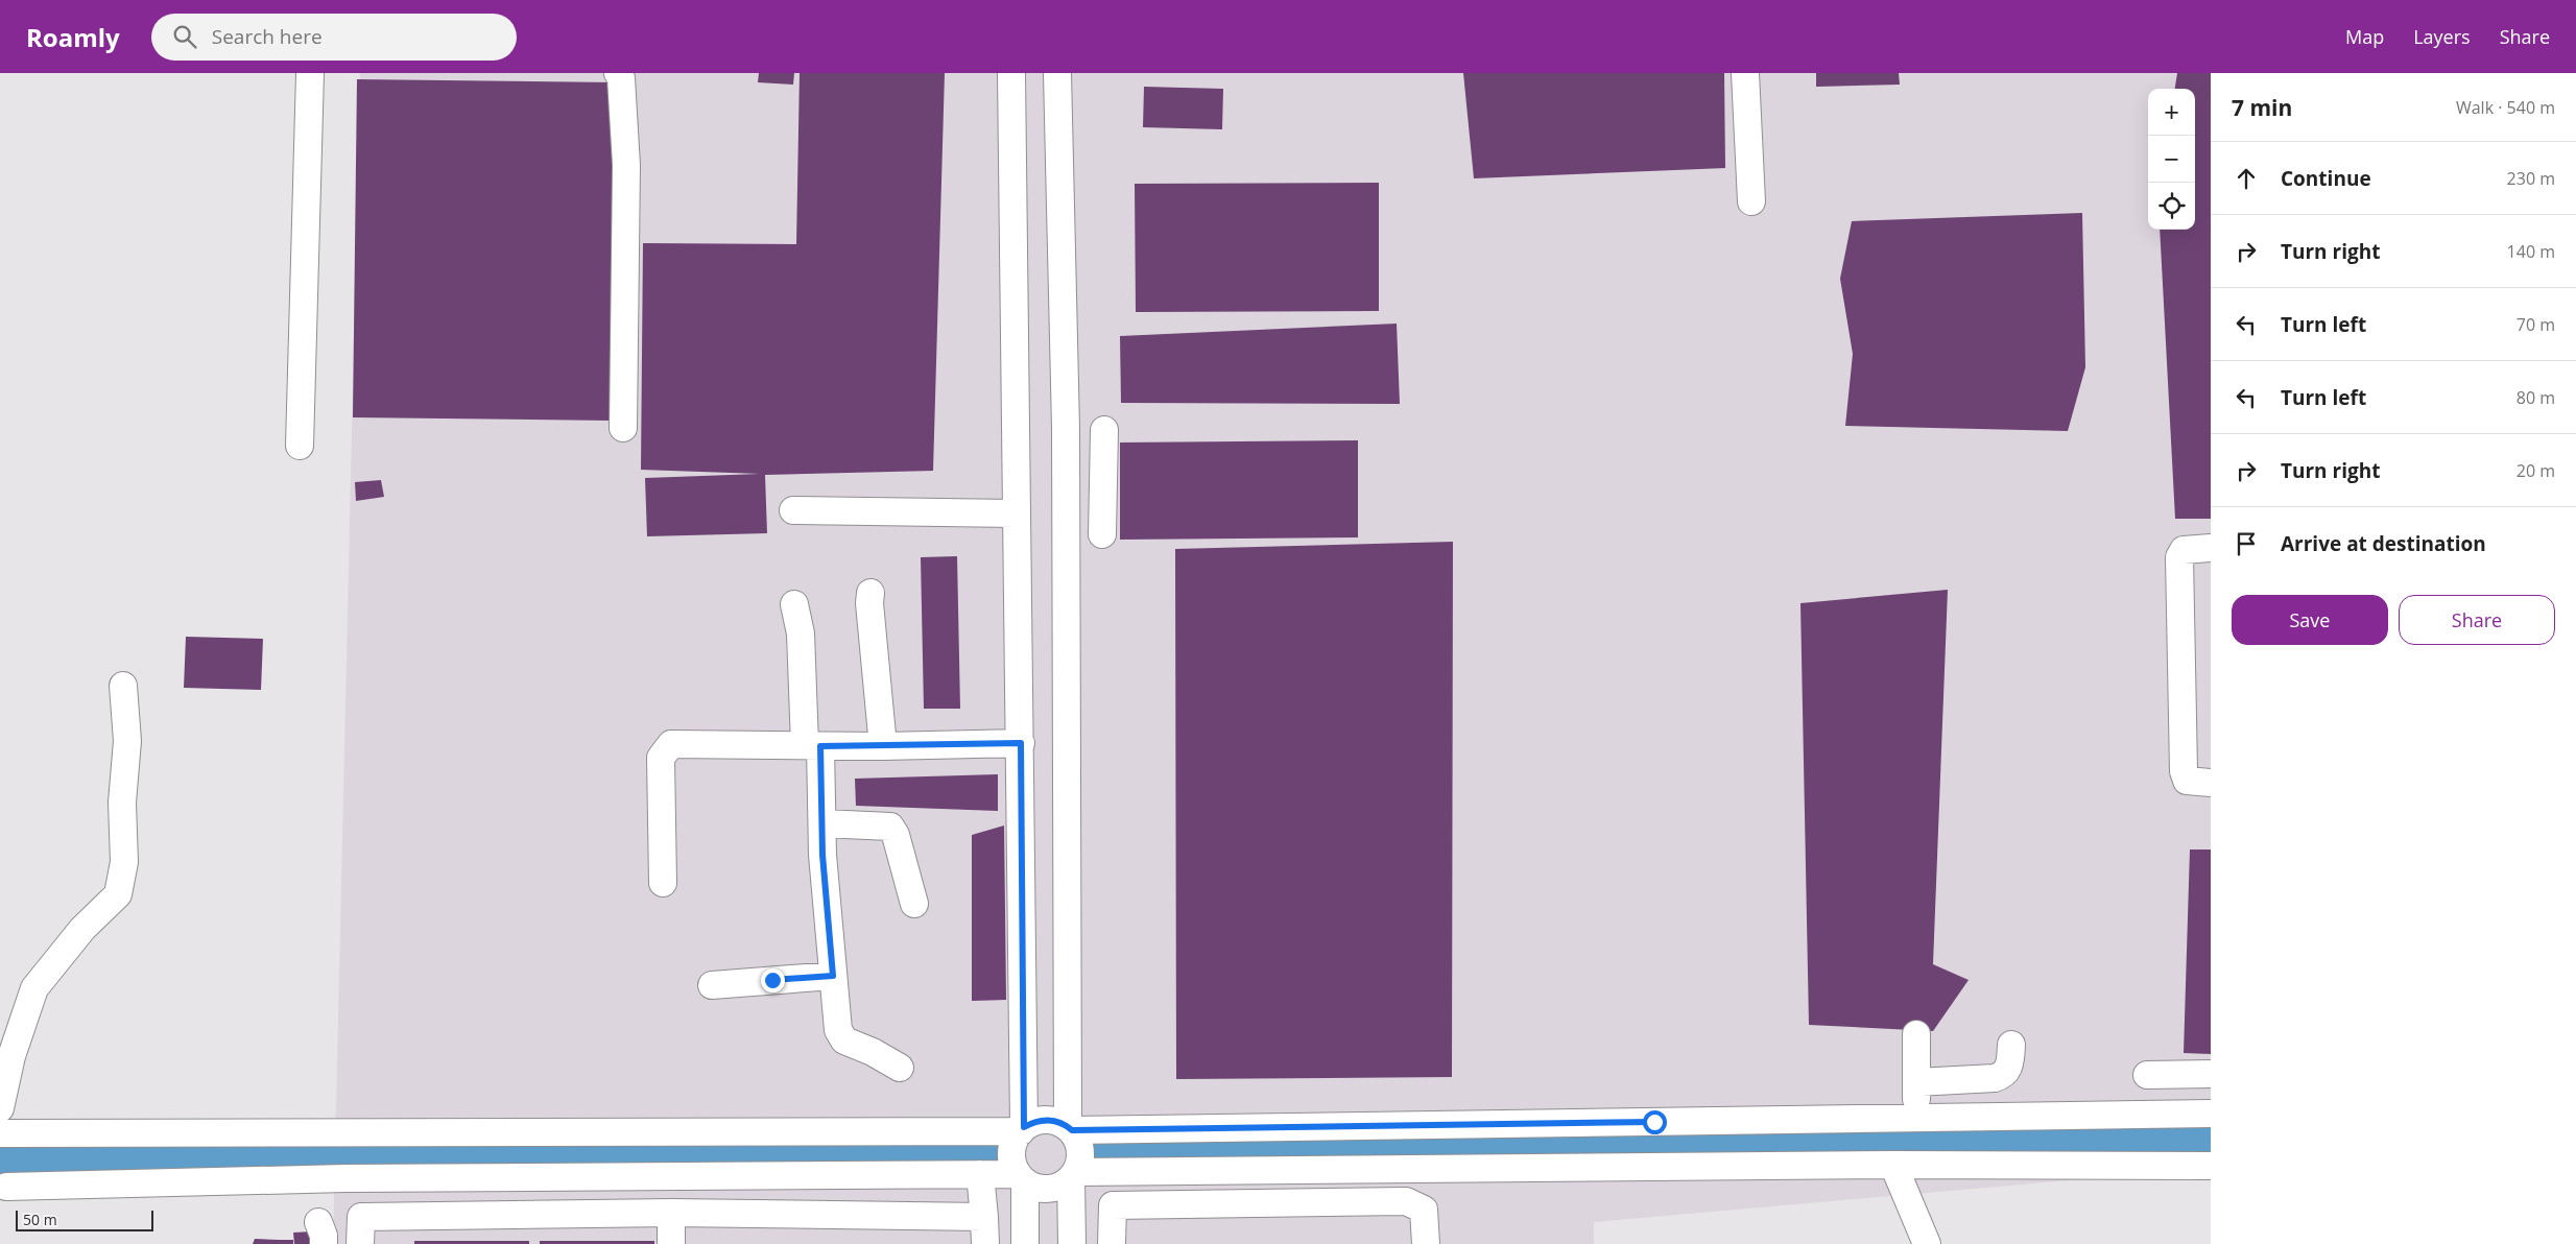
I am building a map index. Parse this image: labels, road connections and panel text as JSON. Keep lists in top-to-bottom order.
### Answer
{
  "scale_bar": "50 m",
  "page": {
    "header": "Roamly",
    "search": "Search here",
    "nav": ["Map", "Layers", "Share"],
    "heading": ["7 min", "Walk · 540 m"],
    "map_buttons": ["+", "−"],
    "list": [
      ["Continue", "230 m"],
      ["Turn right", "140 m"],
      ["Turn left", "70 m"],
      ["Turn left", "80 m"],
      ["Turn right", "20 m"],
      "Arrive at destination"
    ],
    "buttons": ["Save", "Share"],
    "scale": "50 m"
  }
}
